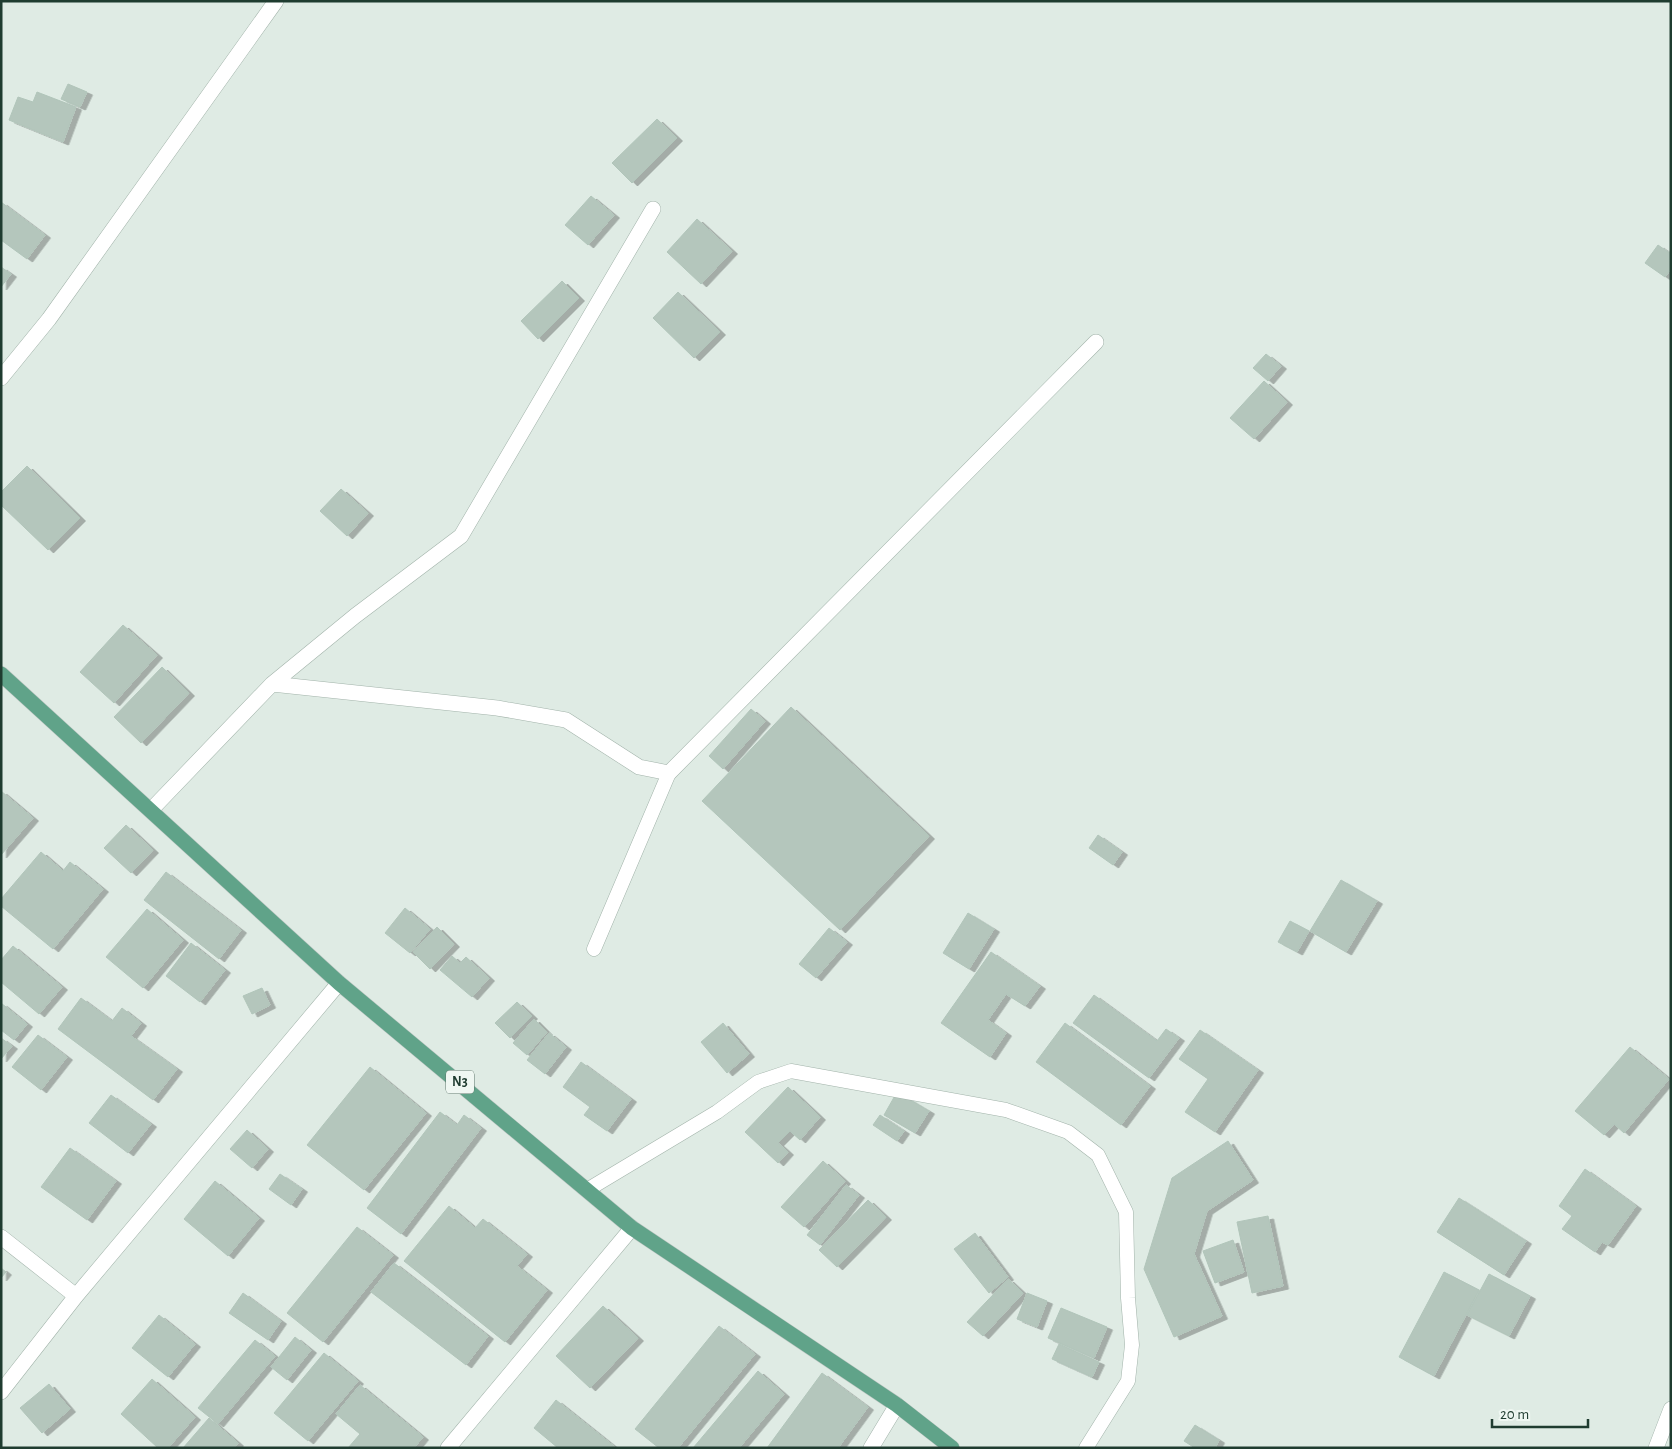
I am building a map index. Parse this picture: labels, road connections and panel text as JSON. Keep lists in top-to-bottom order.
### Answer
{
  "streets": {
    "main road": ["N3"]
  },
  "scale_bar": "20 m"
}
